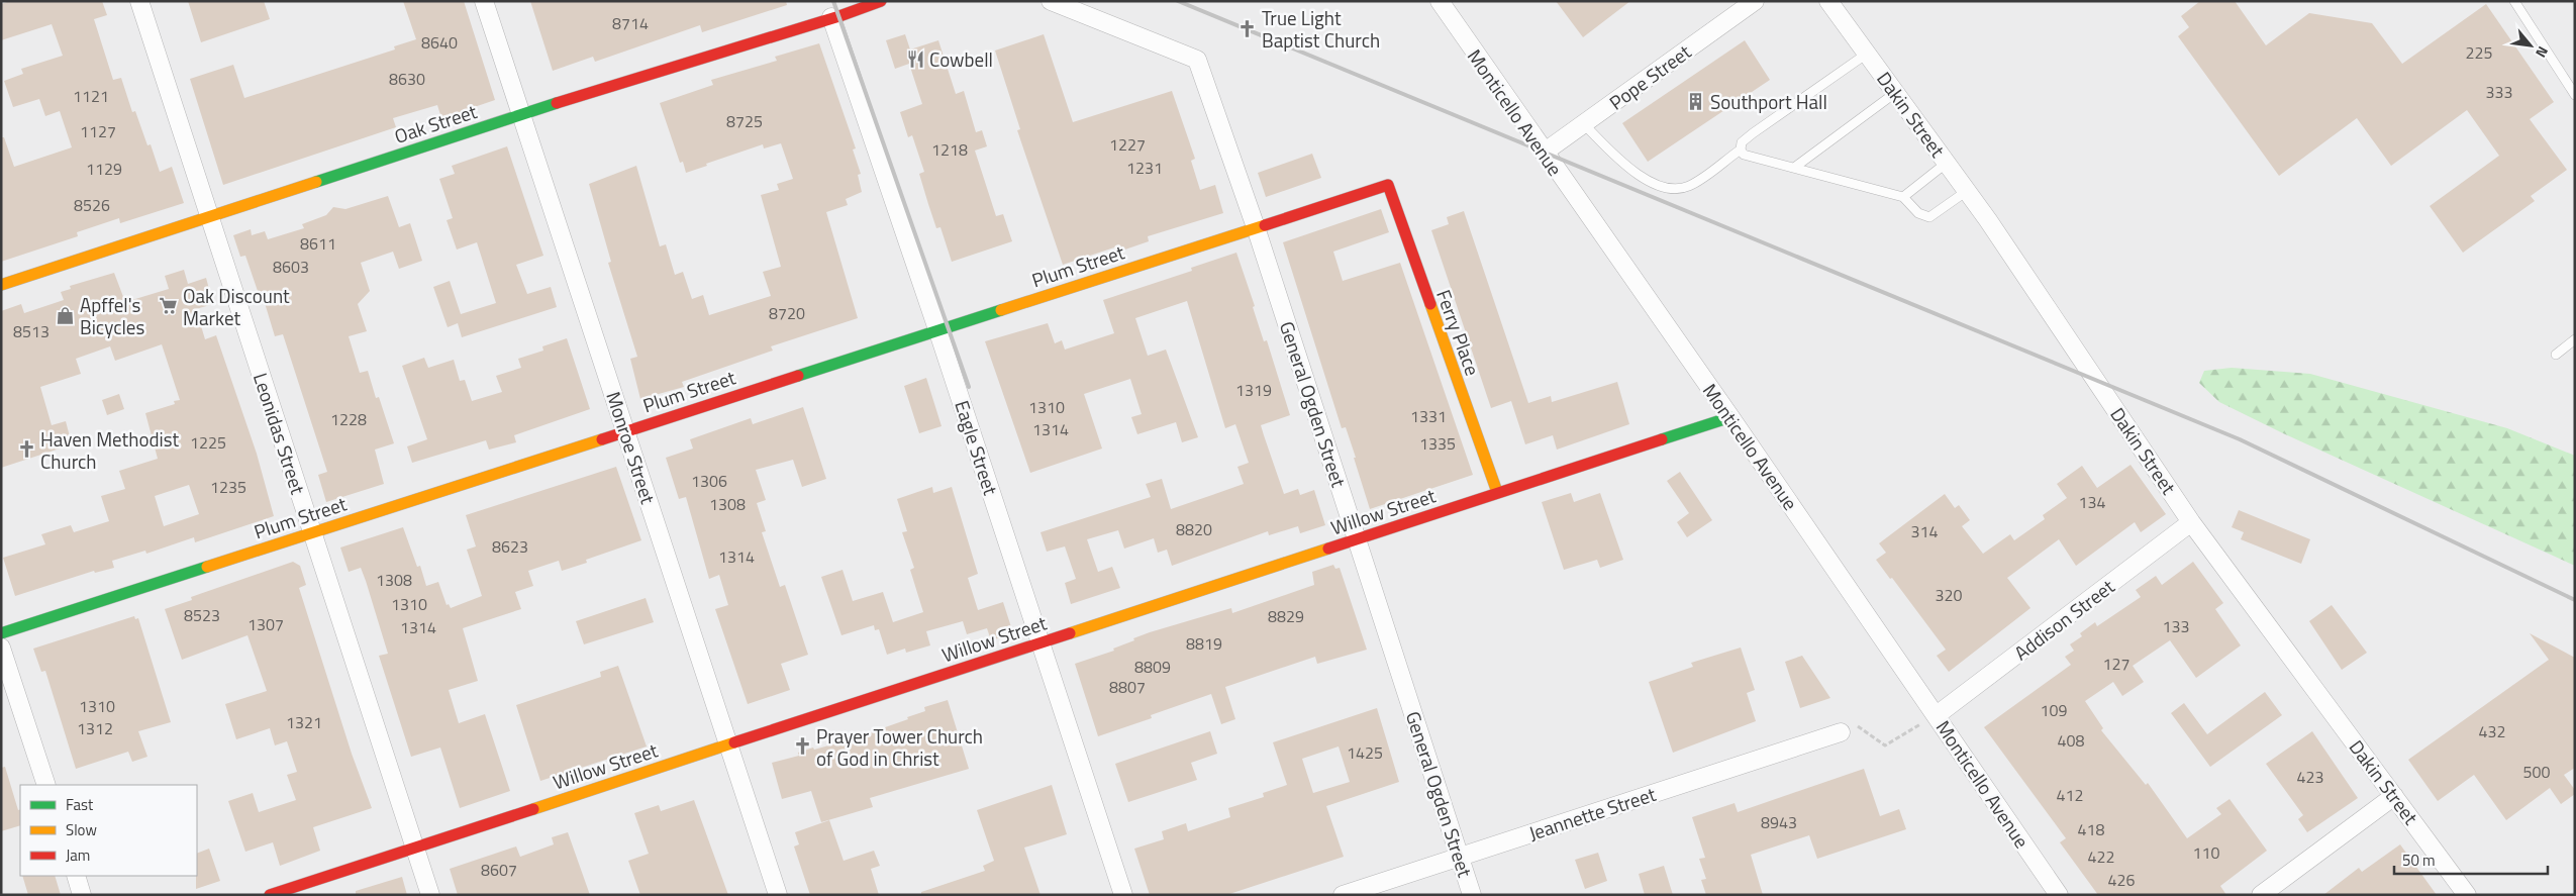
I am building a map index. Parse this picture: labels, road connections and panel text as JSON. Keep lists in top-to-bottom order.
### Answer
{
  "streets": {
    "street": [
      "Pope Street",
      "Monticello Avenue",
      "Dakin Street",
      "Oak Street",
      "Plum Street",
      "Ferry Place",
      "General Ogden Street",
      "Leonidas Street",
      "Monroe Street",
      "Eagle Street",
      "Willow Street",
      "Addison Street",
      "Jeannette Street"
    ]
  },
  "crossings": [
    ["Pope Street", "Monticello Avenue"],
    ["Monticello Avenue", "Willow Street"],
    ["Monticello Avenue", "Addison Street"],
    ["Dakin Street", "Addison Street"],
    ["Oak Street", "Leonidas Street"],
    ["Oak Street", "Monroe Street"],
    ["Oak Street", "Eagle Street"],
    ["Plum Street", "Ferry Place"],
    ["Plum Street", "General Ogden Street"],
    ["Plum Street", "Leonidas Street"],
    ["Plum Street", "Monroe Street"],
    ["Plum Street", "Eagle Street"],
    ["Ferry Place", "Willow Street"],
    ["General Ogden Street", "Willow Street"],
    ["General Ogden Street", "Jeannette Street"],
    ["Leonidas Street", "Willow Street"],
    ["Monroe Street", "Willow Street"],
    ["Eagle Street", "Willow Street"]
  ],
  "places": {
    "church": ["True Light Baptist Church", "Haven Methodist Church", "Prayer Tower Church of God in Christ"],
    "restaurant": ["Cowbell"],
    "building": ["Southport Hall"],
    "supermarket": ["Oak Discount Market"],
    "shop": ["Apffel's Bicycles"]
  },
  "house_numbers": [
    "8714",
    "8640",
    "225",
    "8630",
    "333",
    "1121",
    "8725",
    "1127",
    "1227",
    "1218",
    "1231",
    "1129",
    "8526",
    "8611",
    "8603",
    "8720",
    "8513",
    "1319",
    "1310",
    "1331",
    "1228",
    "1314",
    "1225",
    "1335",
    "1306",
    "1235",
    "134",
    "1308",
    "8820",
    "314",
    "8623",
    "1314",
    "1308",
    "320",
    "1310",
    "8523",
    "8829",
    "1307",
    "133",
    "1314",
    "8819",
    "127",
    "8809",
    "8807",
    "1310",
    "109",
    "1321",
    "1312",
    "432",
    "408",
    "1425",
    "500",
    "423",
    "412",
    "8943",
    "418",
    "110",
    "422",
    "8607",
    "426"
  ],
  "legend": ["Fast", "Slow", "Jam"],
  "scale_bar": "50 m",
  "north": "bottom right"
}
